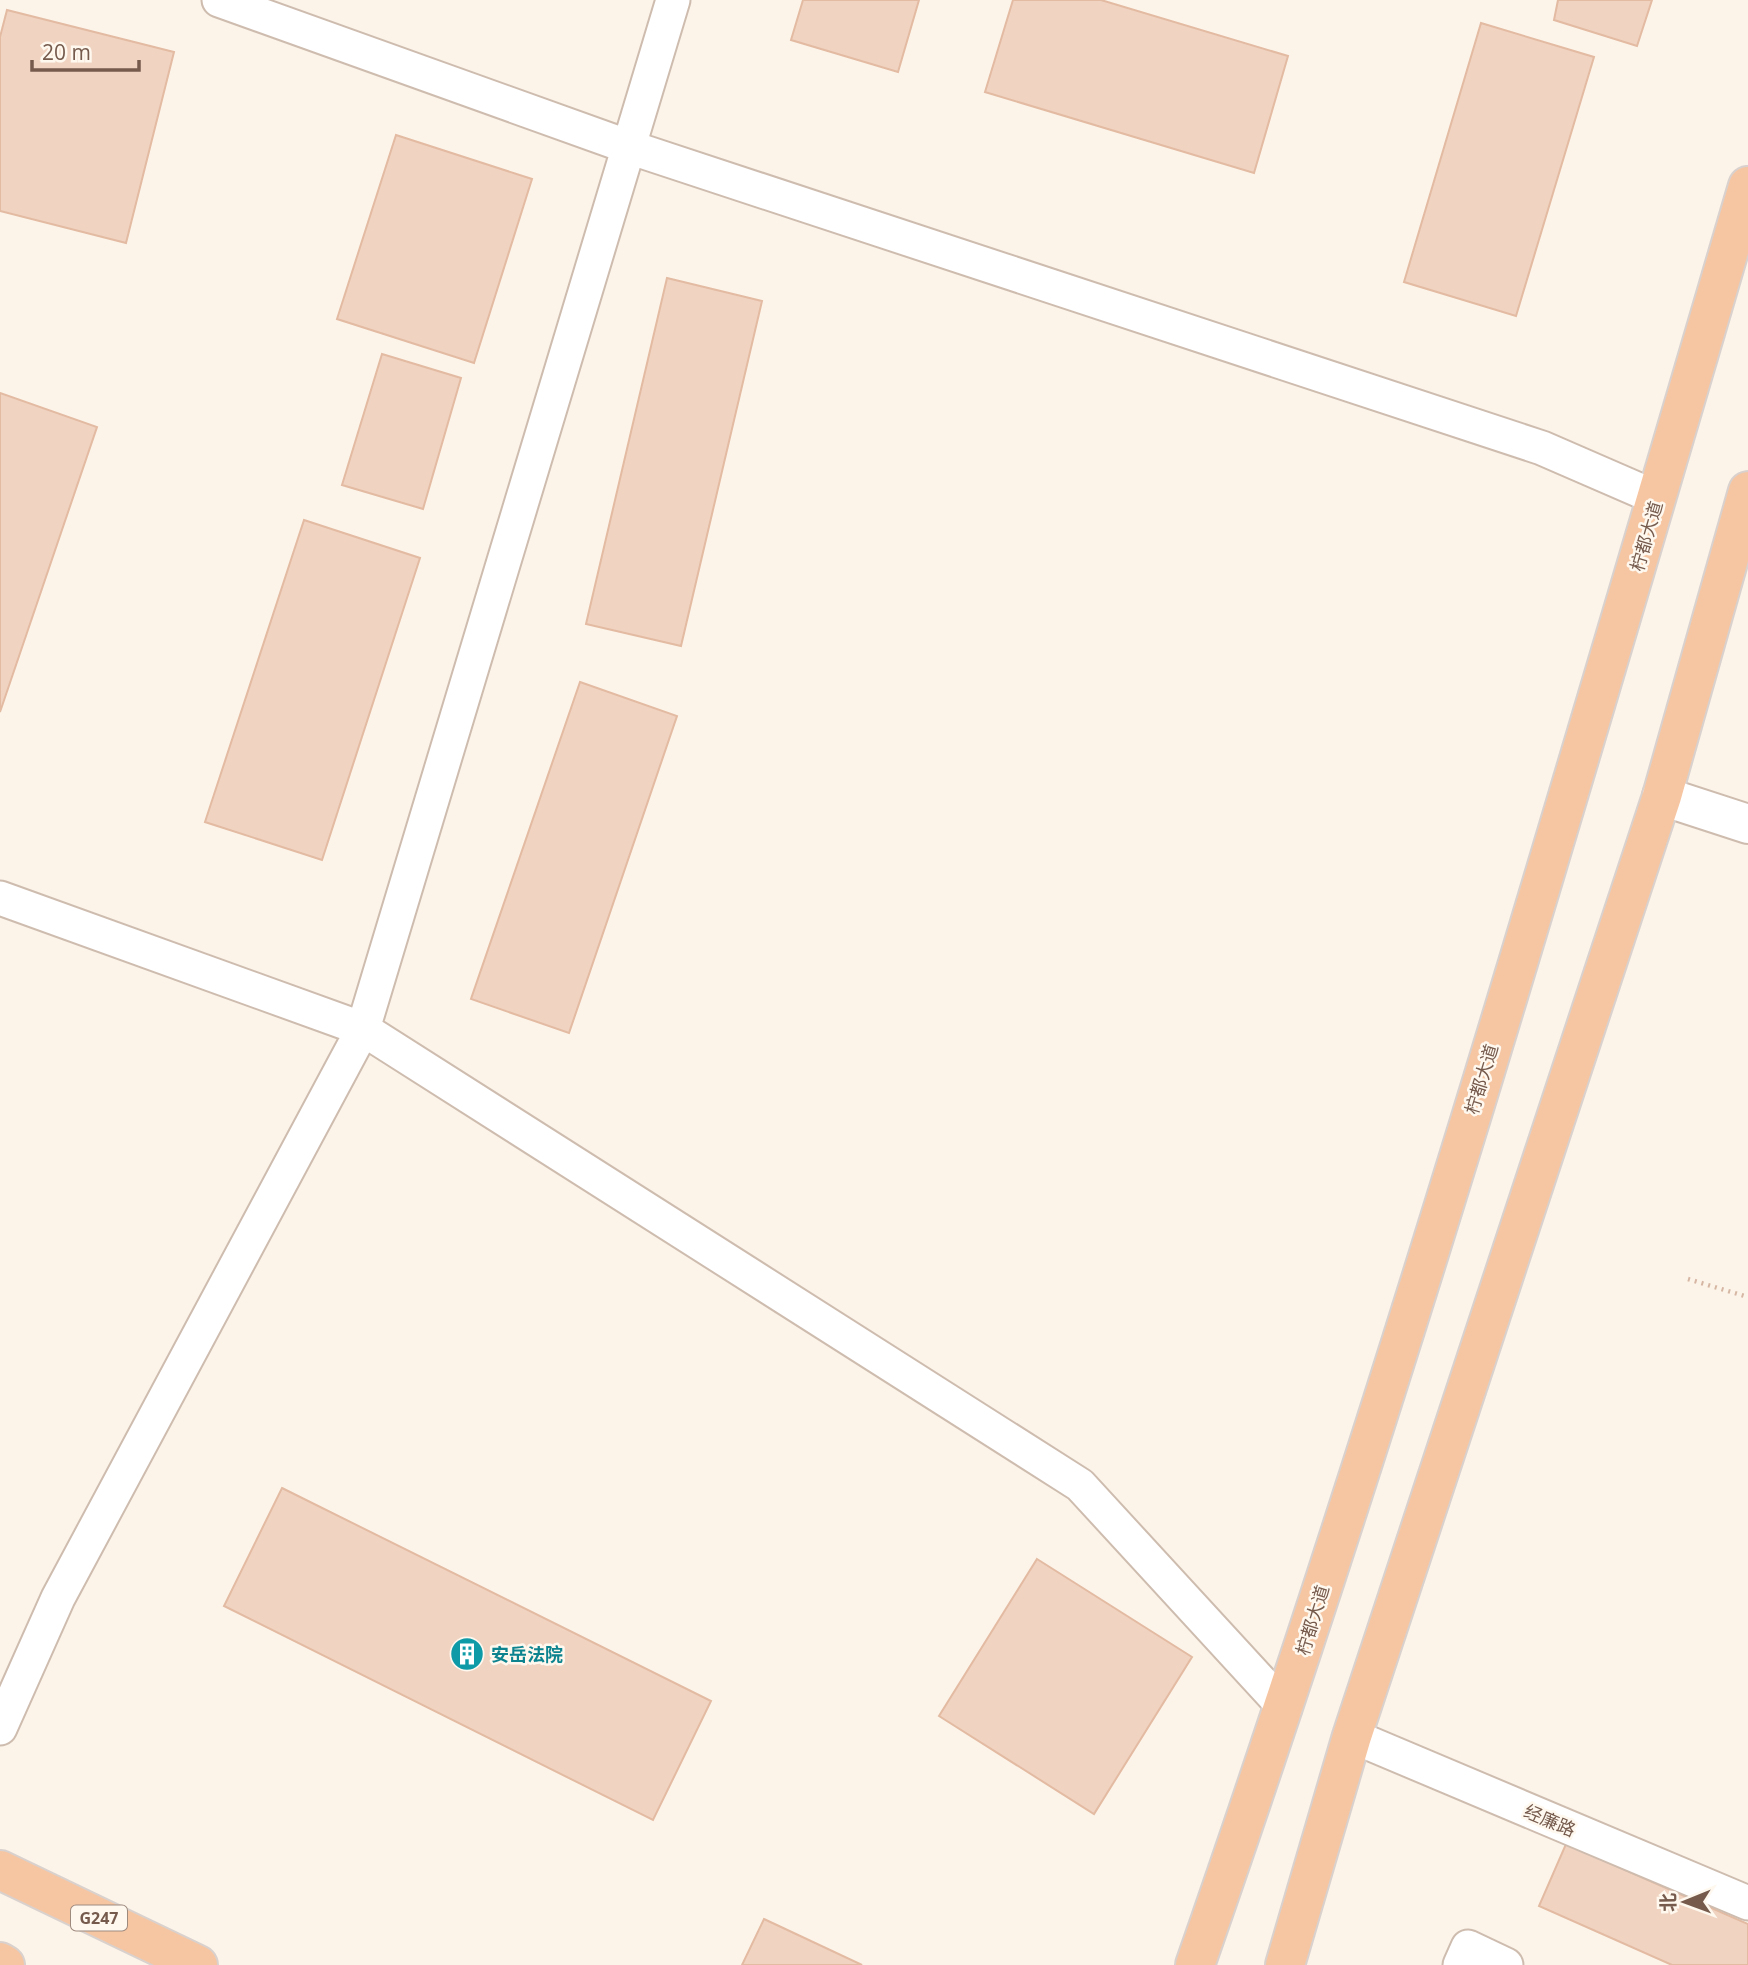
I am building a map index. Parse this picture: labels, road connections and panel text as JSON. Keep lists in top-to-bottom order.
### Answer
{
  "streets": {
    "highway": ["柠都大道", "G247"],
    "street": ["经廉路"]
  },
  "places": {
    "building": ["安岳法院"]
  },
  "scale_bar": "20 m",
  "north": "left"
}
